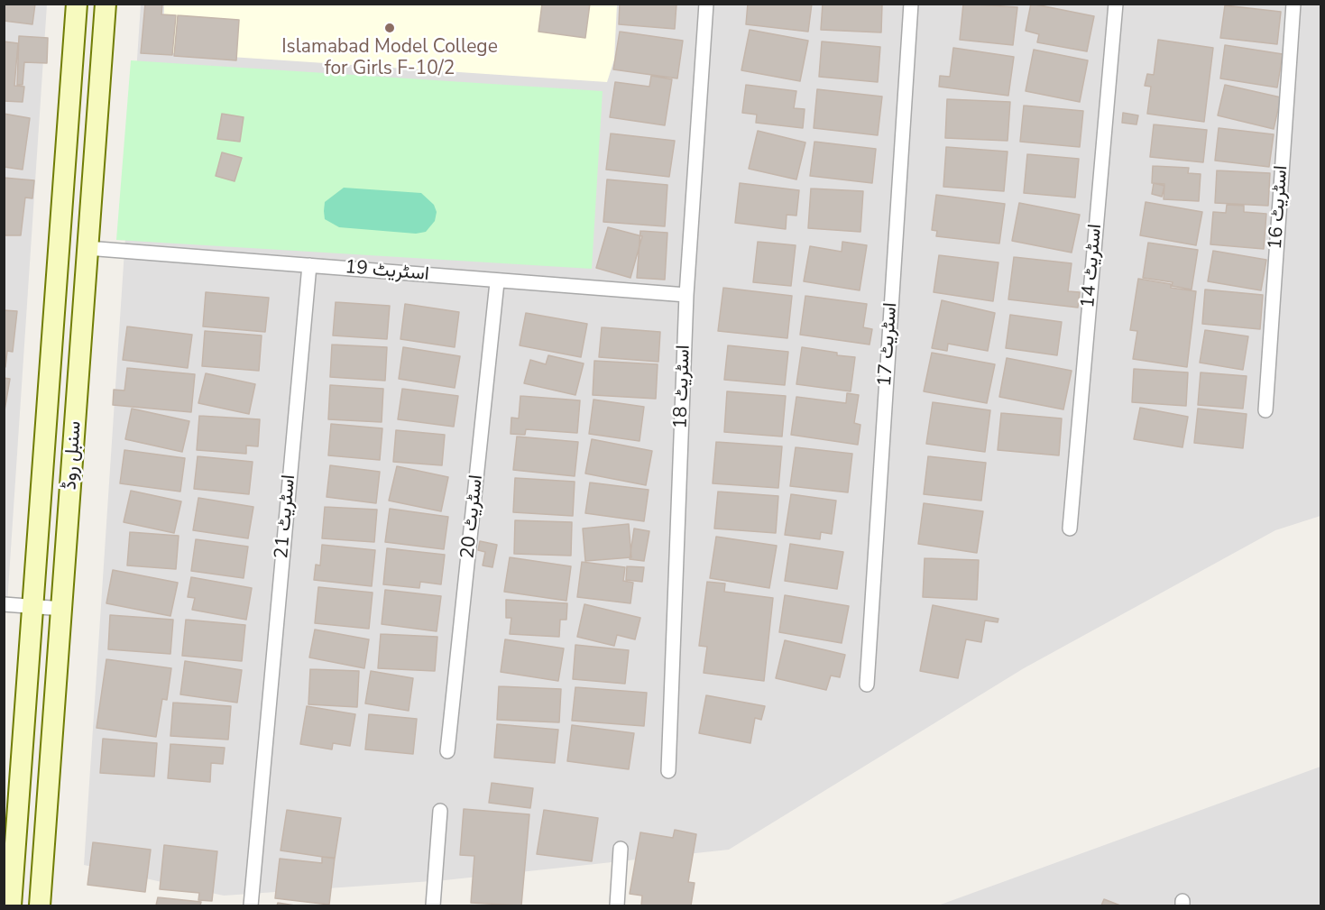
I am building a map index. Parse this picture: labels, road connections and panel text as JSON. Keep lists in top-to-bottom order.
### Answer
{
  "streets": {
    "street": [
      "اسٹریٹ 16",
      "اسٹریٹ 14",
      "اسٹریٹ 19",
      "اسٹریٹ 17",
      "اسٹریٹ 18",
      "سنبل روڈ",
      "اسٹریٹ 21",
      "اسٹریٹ 20"
    ]
  },
  "crossings": [
    ["اسٹریٹ 19", "اسٹریٹ 18"],
    ["اسٹریٹ 19", "سنبل روڈ"],
    ["اسٹریٹ 19", "اسٹریٹ 21"],
    ["اسٹریٹ 19", "اسٹریٹ 20"]
  ],
  "places": ["Islamabad Model College for Girls F-10/2"]
}
